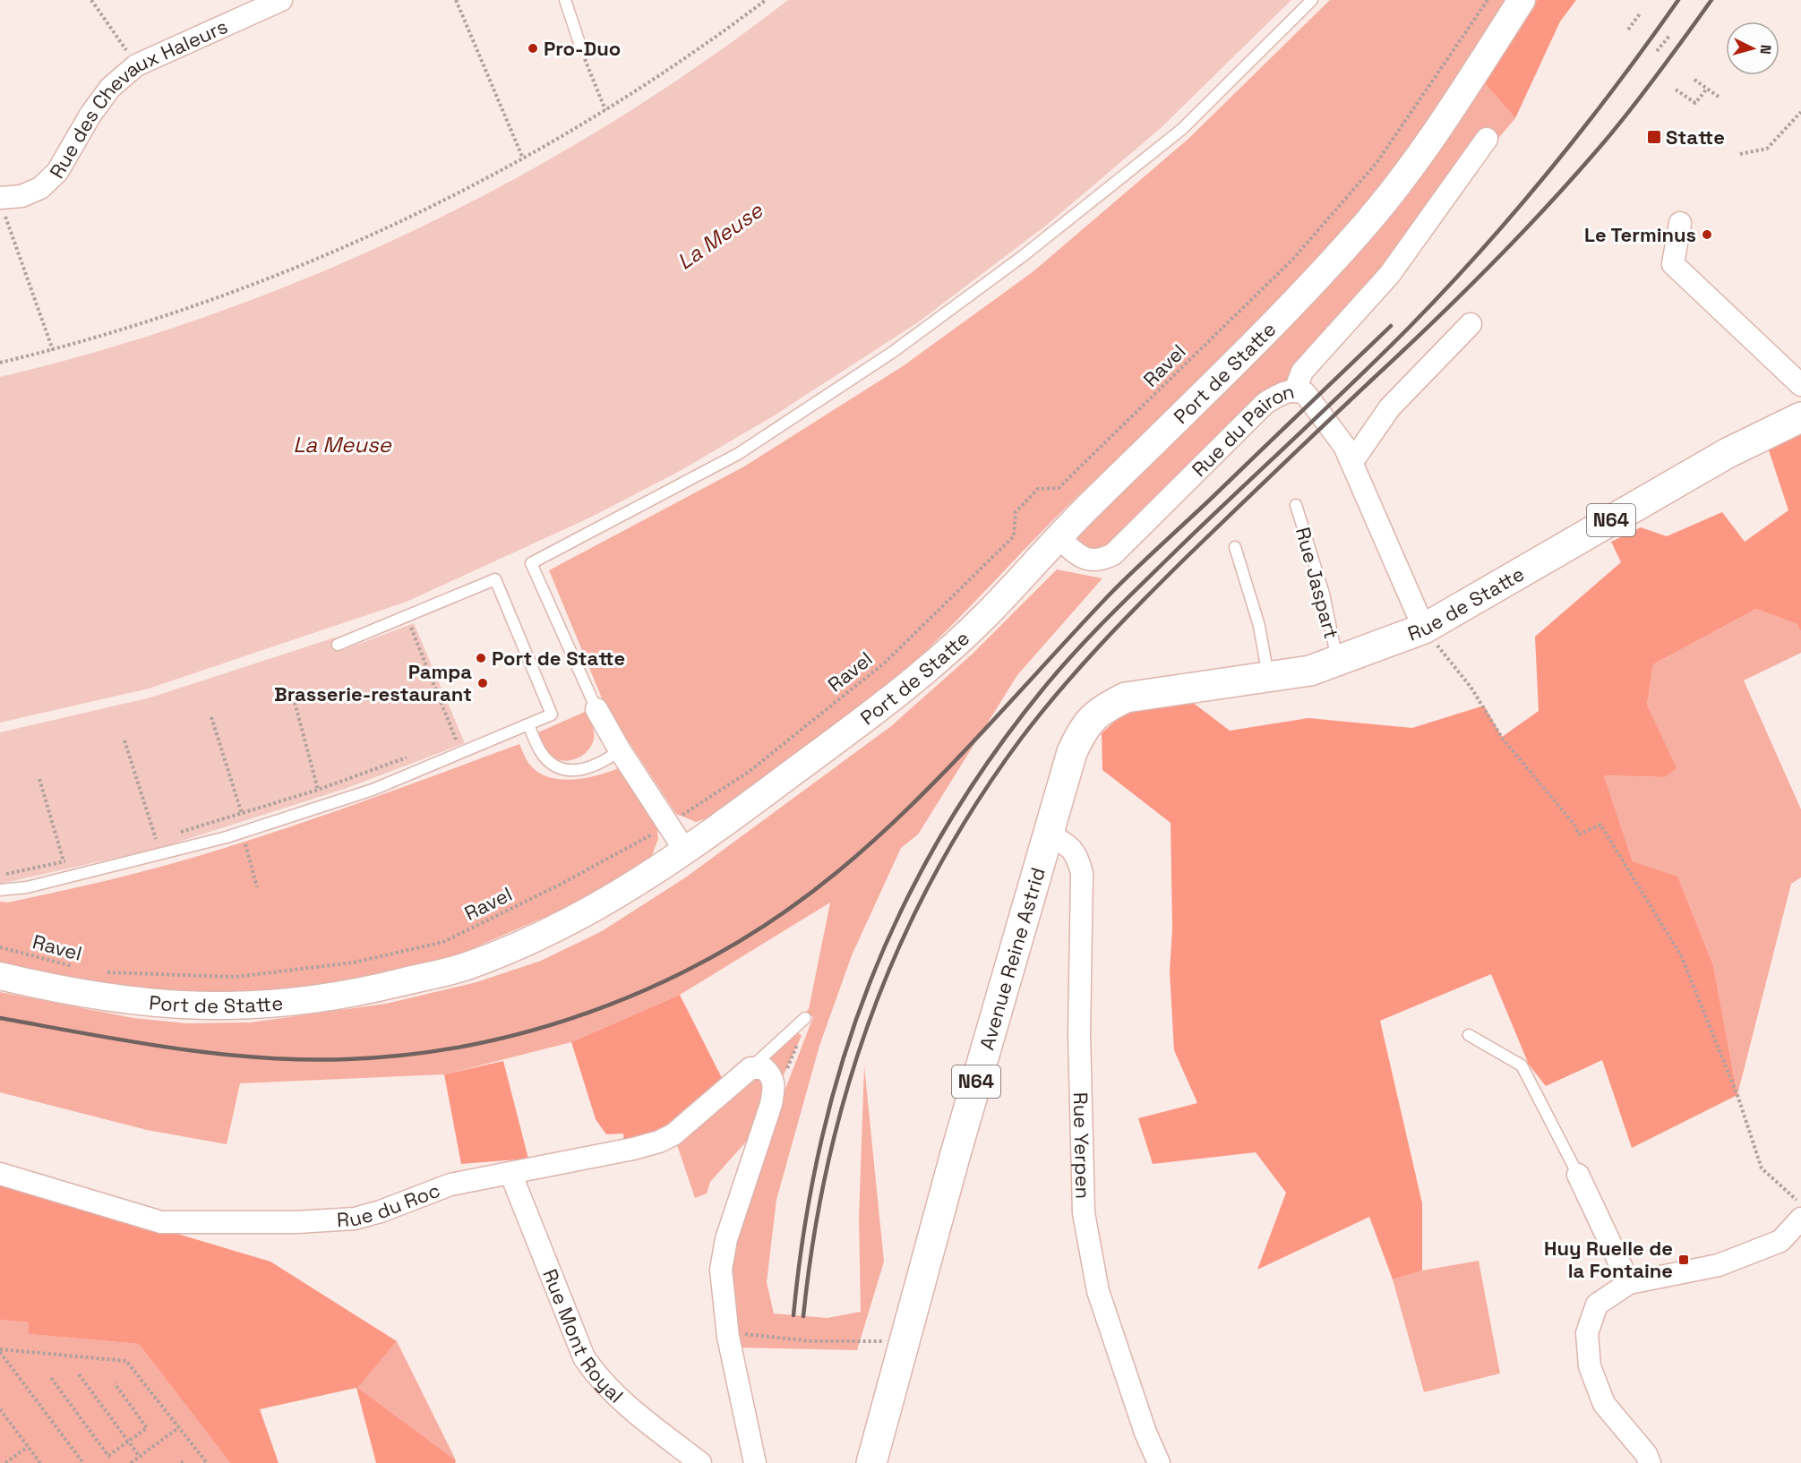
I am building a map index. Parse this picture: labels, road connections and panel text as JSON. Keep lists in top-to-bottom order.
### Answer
{
  "streets": {
    "main road": ["N64", "Rue de Statte", "Avenue Reine Astrid"],
    "street": [
      "Rue des Chevaux Haleurs",
      "Port de Statte",
      "Rue du Pairon",
      "Rue Yerpen",
      "Rue du Roc",
      "Rue Mont Royal"
    ],
    "lane": ["Rue Jaspart"],
    "path": ["Ravel"]
  },
  "crossings": [
    ["Port de Statte", "Rue du Pairon"],
    ["Rue du Pairon", "Rue de Statte"],
    ["Rue Jaspart", "Rue de Statte"],
    ["Rue de Statte", "Avenue Reine Astrid"],
    ["Avenue Reine Astrid", "Rue Yerpen"],
    ["Rue du Roc", "Rue Mont Royal"]
  ],
  "water": ["La Meuse"],
  "places": {
    "other": [
      "Pro-Duo",
      "Le Terminus",
      "Port de Statte",
      "Pampa Brasserie-restaurant"
    ],
    "transit": ["Statte", "Huy Ruelle de la Fontaine"]
  },
  "north": "right"
}
